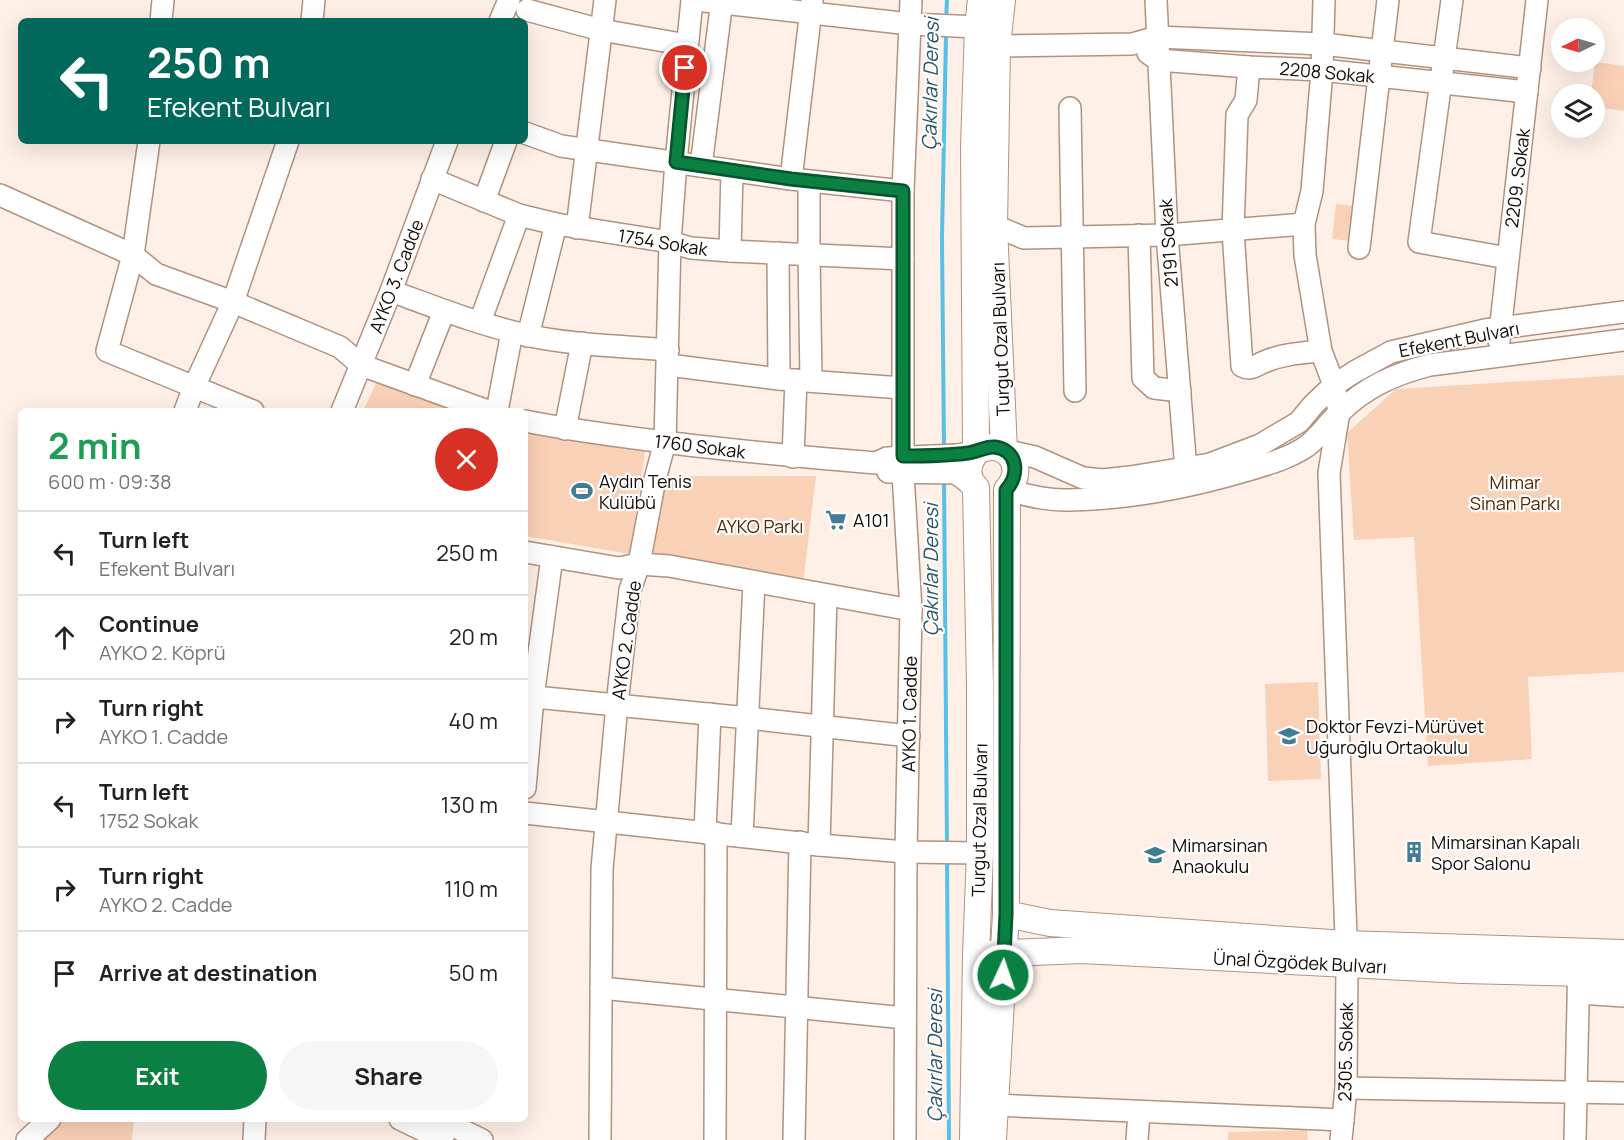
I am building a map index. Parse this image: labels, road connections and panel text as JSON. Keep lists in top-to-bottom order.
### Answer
{
  "streets": {
    "main road": ["Turgut Ozal Bulvarı", "Efekent Bulvarı", "Ünal Özgödek Bulvarı"],
    "street": [
      "2208 Sokak",
      "2209. Sokak",
      "1754 Sokak",
      "2191 Sokak",
      "AYKO 3. Cadde",
      "1760 Sokak",
      "AYKO 2. Cadde",
      "AYKO 1. Cadde",
      "2305. Sokak"
    ]
  },
  "crossings": [
    ["2208 Sokak", "2209. Sokak"],
    ["2208 Sokak", "2191 Sokak"],
    ["2208 Sokak", "Turgut Ozal Bulvarı"],
    ["2209. Sokak", "Efekent Bulvarı"],
    ["1754 Sokak", "AYKO 3. Cadde"],
    ["1754 Sokak", "AYKO 2. Cadde"],
    ["1754 Sokak", "AYKO 1. Cadde"],
    ["2191 Sokak", "Efekent Bulvarı"],
    ["Turgut Ozal Bulvarı", "Efekent Bulvarı"],
    ["Turgut Ozal Bulvarı", "1760 Sokak"],
    ["Turgut Ozal Bulvarı", "Ünal Özgödek Bulvarı"],
    ["Efekent Bulvarı", "1760 Sokak"],
    ["1760 Sokak", "AYKO 2. Cadde"],
    ["1760 Sokak", "AYKO 1. Cadde"],
    ["Ünal Özgödek Bulvarı", "2305. Sokak"]
  ],
  "water": ["Çakırlar Deresi"],
  "parks": ["Mimar Sinan Parkı", "AYKO Parkı"],
  "places": {
    "sports": ["Aydın Tenis Kulübü"],
    "supermarket": ["A101"],
    "school or university": ["Doktor Fevzi-Mürüvet Uğuroğlu Ortaokulu", "Mimarsinan Anaokulu"],
    "building": ["Mimarsinan Kapalı Spor Salonu"]
  },
  "north": "left",
  "page": {
    "turn": ["250 m", "Efekent Bulvarı"],
    "heading": ["2 min", "600 m · 09:38"],
    "list": [
      {
        "name": "Turn left",
        "note": "Efekent Bulvarı",
        "value": "250 m"
      },
      {
        "name": "Continue",
        "note": "AYKO 2. Köprü",
        "value": "20 m"
      },
      {
        "name": "Turn right",
        "note": "AYKO 1. Cadde",
        "value": "40 m"
      },
      {
        "name": "Turn left",
        "note": "1752 Sokak",
        "value": "130 m"
      },
      {
        "name": "Turn right",
        "note": "AYKO 2. Cadde",
        "value": "110 m"
      },
      {
        "name": "Arrive at destination",
        "value": "50 m"
      }
    ],
    "buttons": ["Exit", "Share"]
  }
}
